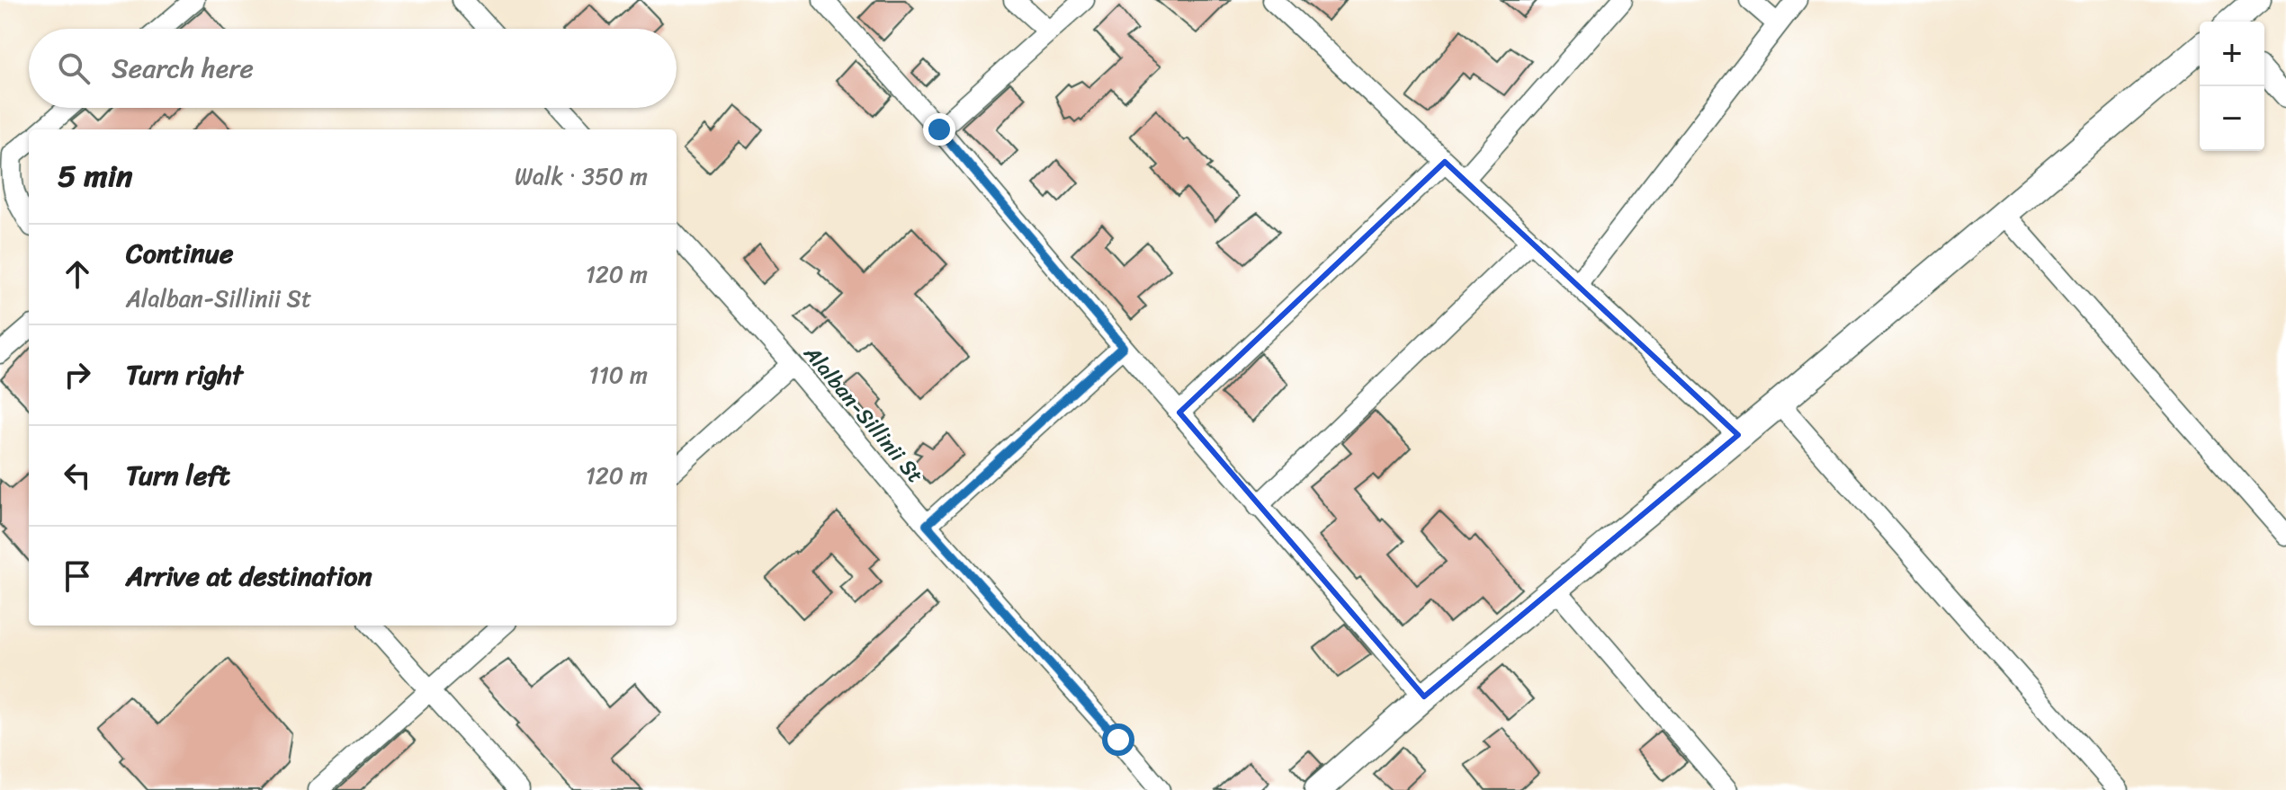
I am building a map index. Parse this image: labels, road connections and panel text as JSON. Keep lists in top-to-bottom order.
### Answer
{
  "streets": {
    "street": ["Alalban-Sillinii St"]
  },
  "page": {
    "map_buttons": ["+", "−"],
    "search": "Search here",
    "heading": ["5 min", "Walk · 350 m"],
    "list": [
      ["Continue", "Alalban-Sillinii St", "120 m"],
      ["Turn right", "110 m"],
      ["Turn left", "120 m"],
      "Arrive at destination"
    ]
  }
}
